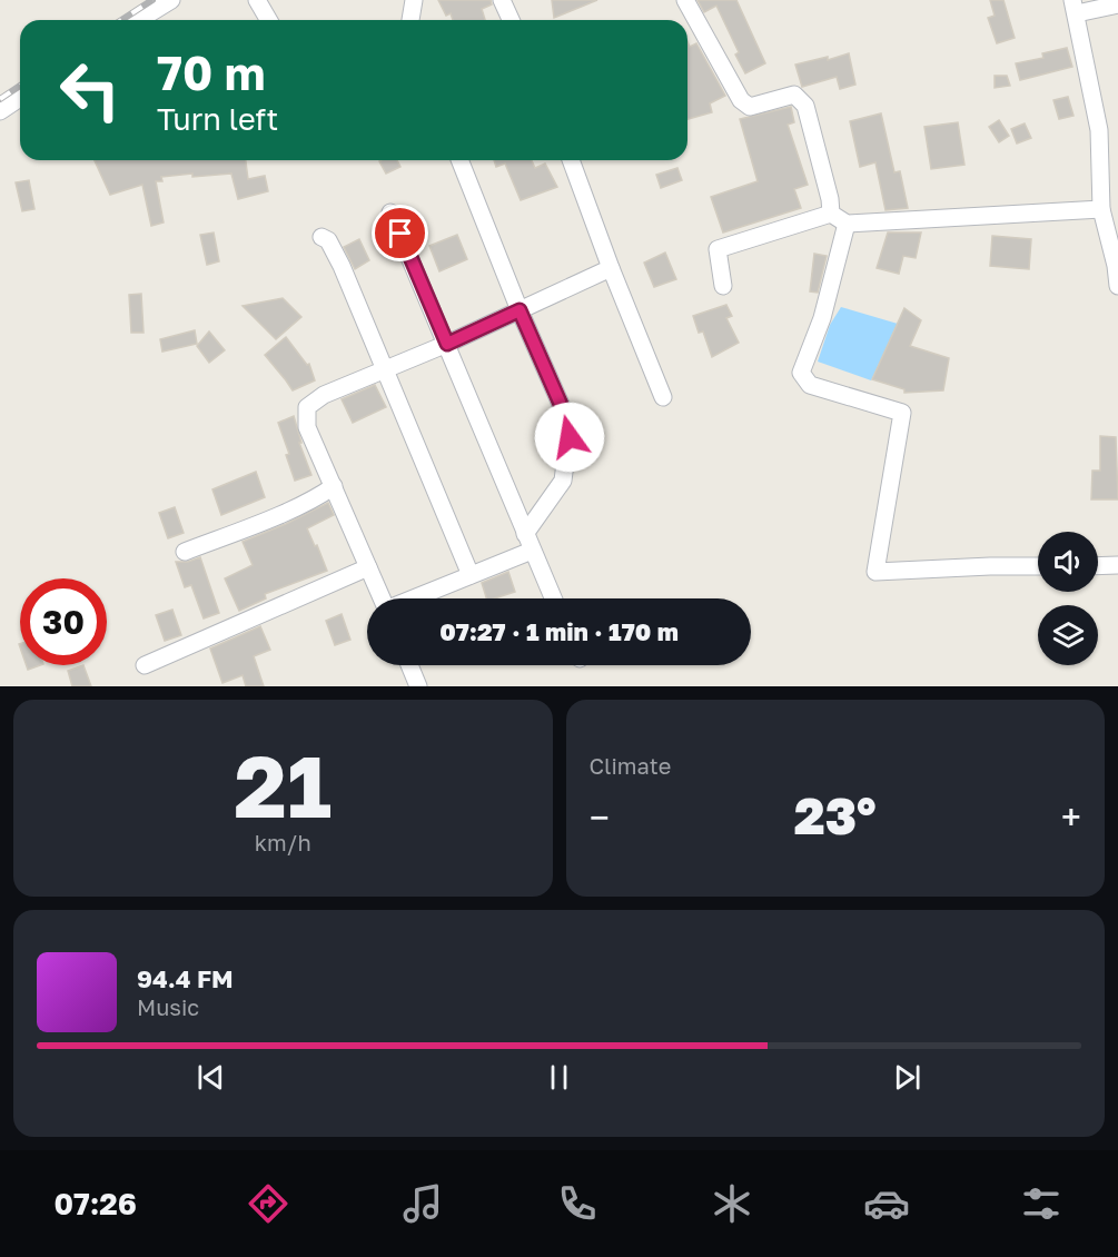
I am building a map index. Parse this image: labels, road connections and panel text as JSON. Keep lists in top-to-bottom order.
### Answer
{
  "page": {
    "turn": ["70 m", "Turn left"],
    "limit": "30",
    "trip": "07:27 · 1 min · 170 m",
    "tile": [
      ["21", "km/h"],
      "Climate"
    ],
    "heat": ["−", "23°", "+"],
    "song": ["94.4 FM", "Music"],
    "tabs": "07:26"
  }
}
